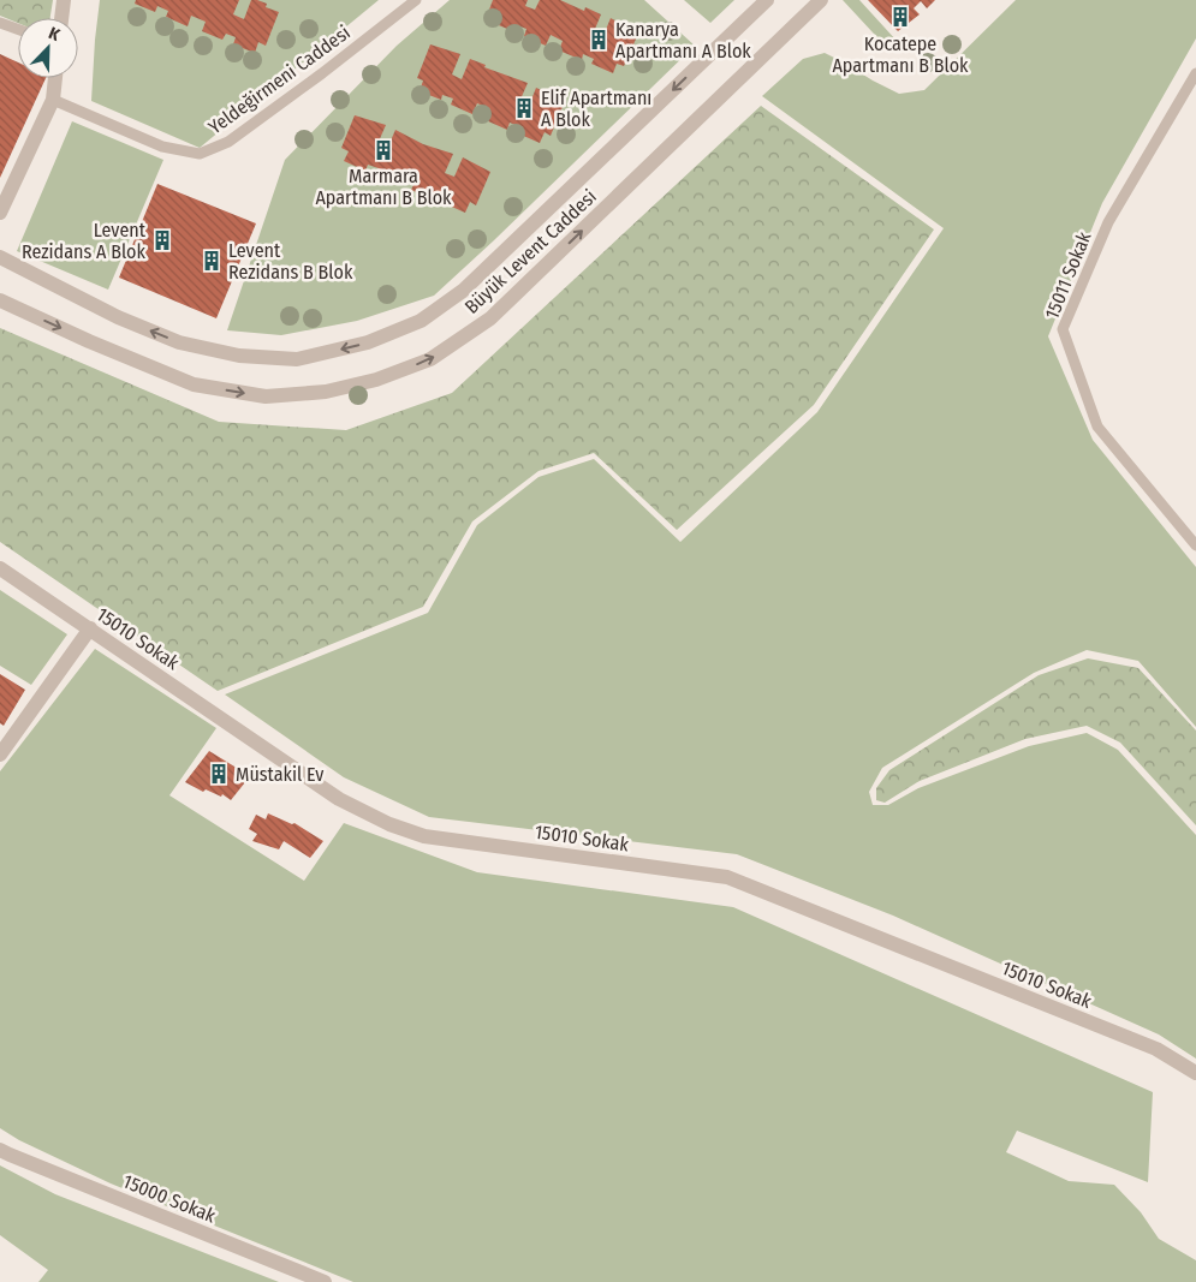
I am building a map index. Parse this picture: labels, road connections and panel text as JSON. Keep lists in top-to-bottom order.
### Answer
{
  "streets": {
    "street": ["Büyük Levent Caddesi", "15010 Sokak", "15000 Sokak"],
    "lane": ["Yeldeğirmeni Caddesi", "15011 Sokak"]
  },
  "places": {
    "building": [
      "Kocatepe Apartmanı B Blok",
      "Kanarya Apartmanı A Blok",
      "Elif Apartmanı A Blok",
      "Marmara Apartmanı B Blok",
      "Levent Rezidans A Blok",
      "Levent Rezidans B Blok",
      "Müstakil Ev"
    ]
  },
  "north": "top right"
}
